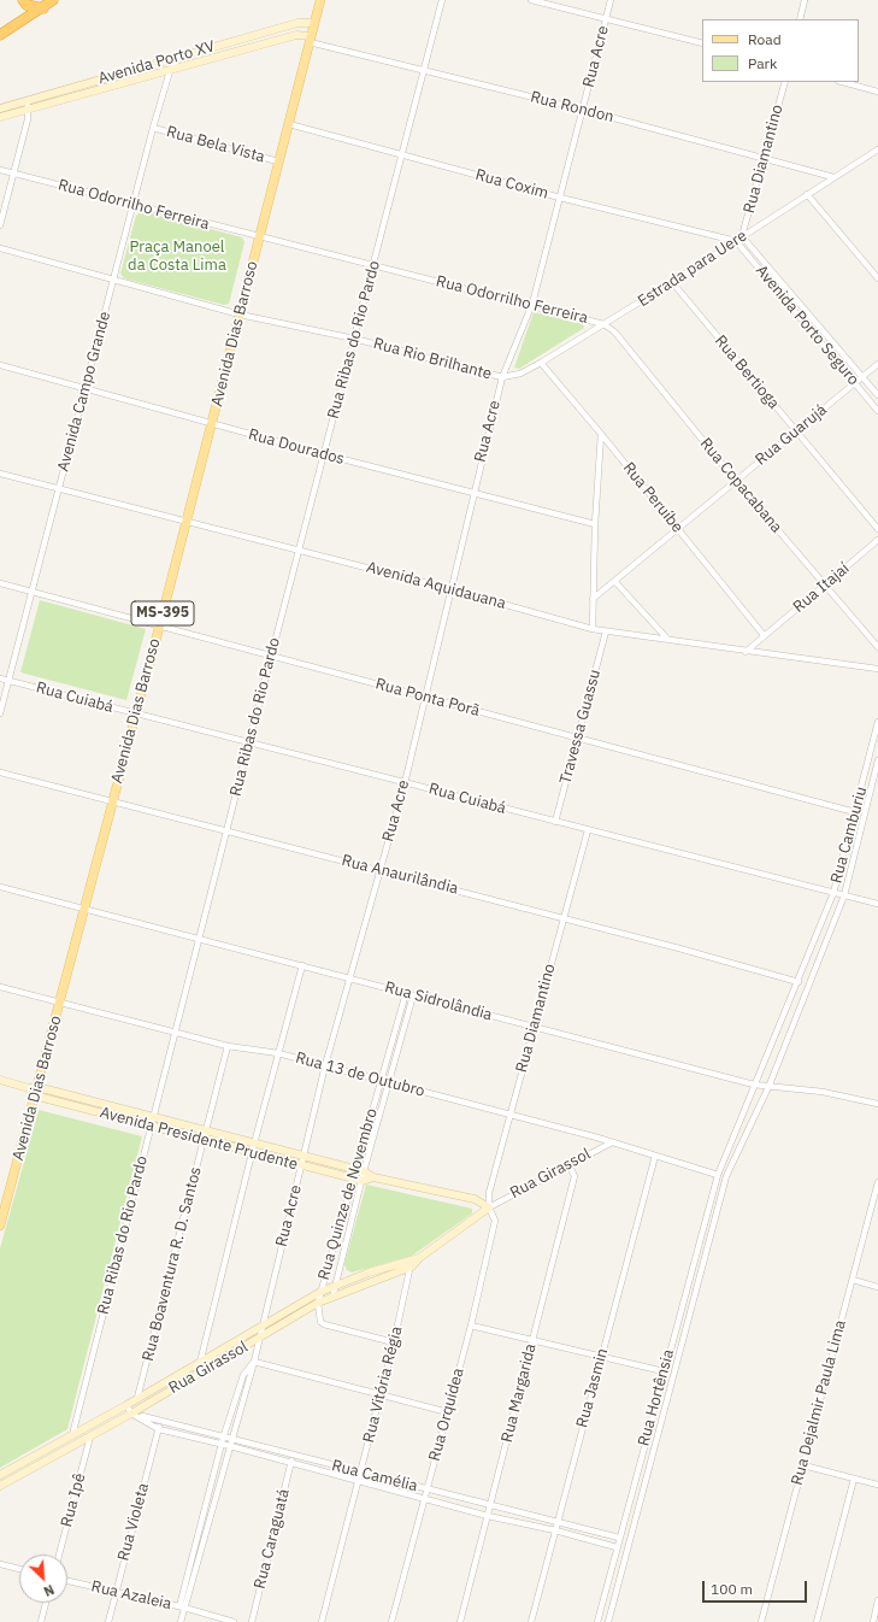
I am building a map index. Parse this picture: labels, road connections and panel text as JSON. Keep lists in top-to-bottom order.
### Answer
{
  "streets": {
    "main road": ["Avenida Dias Barroso", "MS-395"],
    "street": [
      "Rua Acre",
      "Avenida Porto XV",
      "Rua Rondon",
      "Rua Bela Vista",
      "Rua Diamantino",
      "Rua Coxim",
      "Rua Odorrilho Ferreira",
      "Estrada para Uere",
      "Avenida Porto Seguro",
      "Rua Ribas do Rio Pardo",
      "Rua Rio Brilhante",
      "Rua Bertioga",
      "Avenida Campo Grande",
      "Rua Guarujá",
      "Rua Dourados",
      "Rua Copacabana",
      "Rua Peruíbe",
      "Avenida Aquidauana",
      "Rua Itajaí",
      "Rua Cuiabá",
      "Rua Ponta Porã",
      "Travessa Guassu",
      "Rua Camburiu",
      "Rua Anaurilândia",
      "Rua Sidrolândia",
      "Rua 13 de Outubro",
      "Avenida Presidente Prudente",
      "Rua Girassol",
      "Rua Quinze de Novembro",
      "Rua Boaventura R. D. Santos",
      "Rua Vitória Régia",
      "Rua Jasmin",
      "Rua Margarida",
      "Rua Hortênsia",
      "Rua Dejalmir Paula Lima",
      "Rua Orquídea",
      "Rua Camélia",
      "Rua Ipê",
      "Rua Violeta",
      "Rua Caraguatá",
      "Rua Azaleia"
    ]
  },
  "crossings": [
    ["Rua Acre", "Rua Rondon"],
    ["Rua Acre", "Rua Coxim"],
    ["Rua Acre", "Rua Odorrilho Ferreira"],
    ["Rua Acre", "Estrada para Uere"],
    ["Rua Acre", "Rua Rio Brilhante"],
    ["Rua Acre", "Rua Dourados"],
    ["Rua Acre", "Avenida Aquidauana"],
    ["Rua Acre", "Rua Cuiabá"],
    ["Rua Acre", "Rua Ponta Porã"],
    ["Rua Acre", "Rua Anaurilândia"],
    ["Rua Acre", "Rua Sidrolândia"],
    ["Rua Acre", "Rua 13 de Outubro"],
    ["Rua Acre", "Avenida Presidente Prudente"],
    ["Rua Acre", "Rua Girassol"],
    ["Rua Acre", "Rua Camélia"],
    ["Rua Acre", "Rua Azaleia"],
    ["Avenida Porto XV", "Rua Rondon"],
    ["Avenida Porto XV", "Avenida Dias Barroso"],
    ["Avenida Porto XV", "Avenida Campo Grande"],
    ["Rua Rondon", "Rua Diamantino"],
    ["Rua Rondon", "Estrada para Uere"],
    ["Rua Rondon", "Avenida Dias Barroso"],
    ["Rua Rondon", "Rua Ribas do Rio Pardo"],
    ["Rua Bela Vista", "Avenida Dias Barroso"],
    ["Rua Bela Vista", "Avenida Campo Grande"],
    ["Rua Diamantino", "Estrada para Uere"],
    ["Rua Diamantino", "Avenida Porto Seguro"],
    ["Rua Diamantino", "Rua Cuiabá"],
    ["Rua Diamantino", "Rua Anaurilândia"],
    ["Rua Diamantino", "Rua Sidrolândia"],
    ["Rua Diamantino", "Rua 13 de Outubro"],
    ["Rua Diamantino", "Avenida Presidente Prudente"],
    ["Rua Diamantino", "Rua Girassol"],
    ["Rua Diamantino", "Rua Orquídea"],
    ["Rua Coxim", "Estrada para Uere"],
    ["Rua Coxim", "Avenida Porto Seguro"],
    ["Rua Coxim", "Avenida Dias Barroso"],
    ["Rua Coxim", "Rua Ribas do Rio Pardo"],
    ["Rua Odorrilho Ferreira", "Estrada para Uere"],
    ["Rua Odorrilho Ferreira", "Avenida Dias Barroso"],
    ["Rua Odorrilho Ferreira", "Rua Ribas do Rio Pardo"],
    ["Rua Odorrilho Ferreira", "Avenida Campo Grande"],
    ["Rua Odorrilho Ferreira", "Rua Copacabana"],
    ["Estrada para Uere", "Avenida Porto Seguro"],
    ["Estrada para Uere", "Rua Rio Brilhante"],
    ["Estrada para Uere", "Rua Bertioga"],
    ["Estrada para Uere", "Rua Copacabana"],
    ["Estrada para Uere", "Rua Peruíbe"],
    ["Avenida Porto Seguro", "Rua Guarujá"],
    ["Avenida Dias Barroso", "Rua Rio Brilhante"],
    ["Avenida Dias Barroso", "Rua Dourados"],
    ["Avenida Dias Barroso", "Avenida Aquidauana"],
    ["Avenida Dias Barroso", "Rua Cuiabá"],
    ["Avenida Dias Barroso", "Rua Ponta Porã"],
    ["Avenida Dias Barroso", "Rua Anaurilândia"],
    ["Avenida Dias Barroso", "Rua Sidrolândia"],
    ["Avenida Dias Barroso", "Rua 13 de Outubro"],
    ["Avenida Dias Barroso", "Avenida Presidente Prudente"],
    ["Rua Ribas do Rio Pardo", "Rua Rio Brilhante"],
    ["Rua Ribas do Rio Pardo", "Rua Dourados"],
    ["Rua Ribas do Rio Pardo", "Avenida Aquidauana"],
    ["Rua Ribas do Rio Pardo", "Rua Cuiabá"],
    ["Rua Ribas do Rio Pardo", "Rua Ponta Porã"],
    ["Rua Ribas do Rio Pardo", "Rua Anaurilândia"],
    ["Rua Ribas do Rio Pardo", "Rua Sidrolândia"],
    ["Rua Ribas do Rio Pardo", "Rua 13 de Outubro"],
    ["Rua Ribas do Rio Pardo", "Avenida Presidente Prudente"],
    ["Rua Ribas do Rio Pardo", "Rua Girassol"],
    ["Rua Rio Brilhante", "Avenida Campo Grande"],
    ["Rua Bertioga", "Rua Guarujá"],
    ["Avenida Campo Grande", "Rua Dourados"],
    ["Avenida Campo Grande", "Avenida Aquidauana"],
    ["Avenida Campo Grande", "Rua Cuiabá"],
    ["Avenida Campo Grande", "Rua Ponta Porã"],
    ["Rua Guarujá", "Rua Copacabana"],
    ["Rua Guarujá", "Rua Peruíbe"],
    ["Rua Copacabana", "Rua Itajaí"],
    ["Rua Peruíbe", "Rua Itajaí"],
    ["Avenida Aquidauana", "Rua Itajaí"],
    ["Avenida Aquidauana", "Travessa Guassu"],
    ["Rua Cuiabá", "Travessa Guassu"],
    ["Rua Cuiabá", "Rua Camburiu"],
    ["Rua Ponta Porã", "Travessa Guassu"],
    ["Rua Ponta Porã", "Rua Camburiu"],
    ["Rua Camburiu", "Rua Anaurilândia"],
    ["Rua Camburiu", "Rua Sidrolândia"],
    ["Rua Camburiu", "Rua Hortênsia"],
    ["Rua Sidrolândia", "Rua Quinze de Novembro"],
    ["Rua Sidrolândia", "Rua Hortênsia"],
    ["Rua 13 de Outubro", "Rua Girassol"],
    ["Rua 13 de Outubro", "Rua Quinze de Novembro"],
    ["Rua 13 de Outubro", "Rua Boaventura R. D. Santos"],
    ["Rua 13 de Outubro", "Rua Jasmin"],
    ["Rua 13 de Outubro", "Rua Hortênsia"],
    ["Avenida Presidente Prudente", "Rua Girassol"],
    ["Avenida Presidente Prudente", "Rua Quinze de Novembro"],
    ["Avenida Presidente Prudente", "Rua Boaventura R. D. Santos"],
    ["Avenida Presidente Prudente", "Rua Orquídea"],
    ["Rua Girassol", "Rua Quinze de Novembro"],
    ["Rua Girassol", "Rua Boaventura R. D. Santos"],
    ["Rua Girassol", "Rua Vitória Régia"],
    ["Rua Girassol", "Rua Margarida"],
    ["Rua Girassol", "Rua Orquídea"],
    ["Rua Girassol", "Rua Ipê"],
    ["Rua Quinze de Novembro", "Rua Vitória Régia"],
    ["Rua Vitória Régia", "Rua Camélia"],
    ["Rua Jasmin", "Rua Camélia"],
    ["Rua Margarida", "Rua Camélia"],
    ["Rua Hortênsia", "Rua Camélia"],
    ["Rua Orquídea", "Rua Camélia"],
    ["Rua Camélia", "Rua Caraguatá"],
    ["Rua Violeta", "Rua Azaleia"]
  ],
  "parks": ["Praça Manoel da Costa Lima"],
  "legend": ["Road", "Park"],
  "scale_bar": "100 m",
  "north": "bottom right"
}
